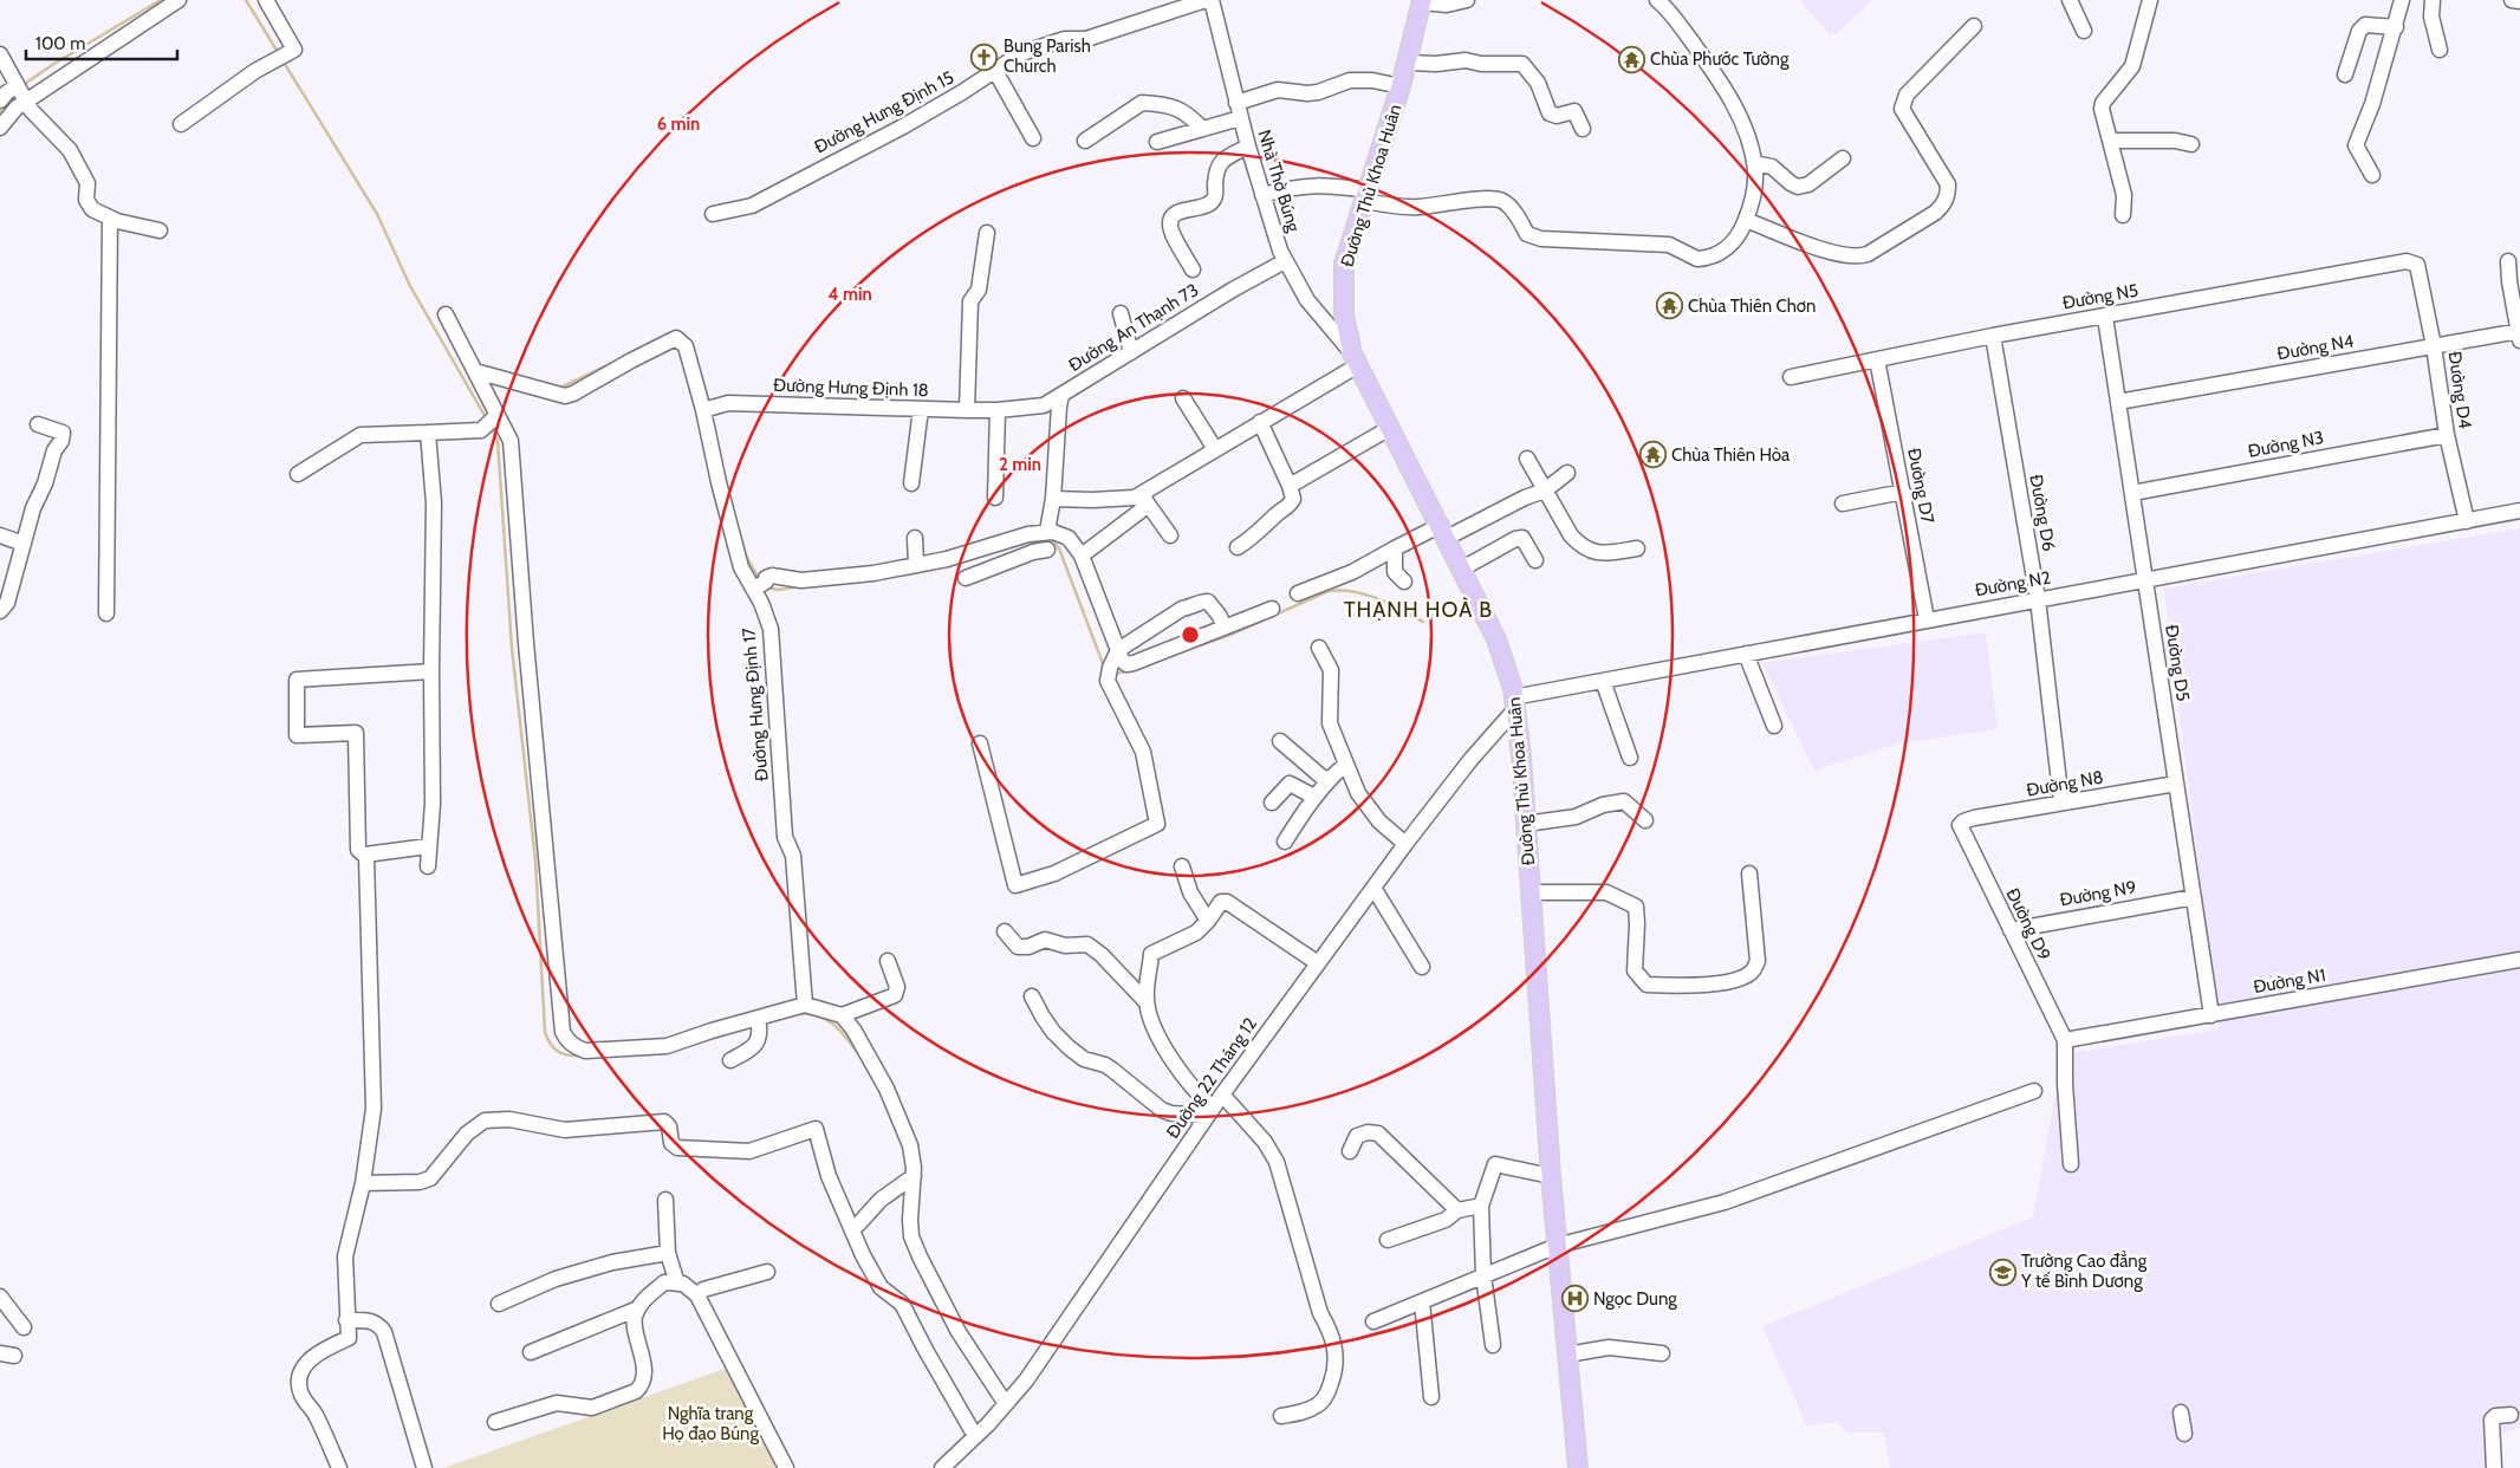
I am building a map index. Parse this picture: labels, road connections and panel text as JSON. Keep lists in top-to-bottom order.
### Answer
{
  "streets": {
    "main road": ["Đường Thủ Khoa Huân"],
    "street": [
      "Đường Hưng Định 15",
      "Nhà Thờ Búng",
      "Đường N5",
      "Đường An Thạnh 73",
      "Đường N4",
      "Đường Hưng Định 18",
      "Đường D4",
      "Đường N3",
      "Đường D7",
      "Đường D6",
      "Đường N2",
      "Đường D5",
      "Đường Hưng Định 17",
      "Đường N8",
      "Đường N9",
      "Đường D9",
      "Đường N1",
      "Đường 22 Tháng 12"
    ]
  },
  "crossings": [
    ["Đường Hưng Định 15", "Nhà Thờ Búng"],
    ["Nhà Thờ Búng", "Đường Thủ Khoa Huân"],
    ["Nhà Thờ Búng", "Đường An Thạnh 73"],
    ["Đường Thủ Khoa Huân", "Đường N2"],
    ["Đường Thủ Khoa Huân", "Đường 22 Tháng 12"],
    ["Đường N5", "Đường D4"],
    ["Đường N5", "Đường D7"],
    ["Đường N5", "Đường D6"],
    ["Đường N5", "Đường D5"],
    ["Đường An Thạnh 73", "Đường Hưng Định 18"],
    ["Đường N4", "Đường D4"],
    ["Đường N4", "Đường D5"],
    ["Đường Hưng Định 18", "Đường Hưng Định 17"],
    ["Đường D4", "Đường N3"],
    ["Đường D4", "Đường N2"],
    ["Đường N3", "Đường D5"],
    ["Đường D7", "Đường N2"],
    ["Đường D6", "Đường N2"],
    ["Đường D6", "Đường N8"],
    ["Đường N2", "Đường D5"],
    ["Đường N2", "Đường 22 Tháng 12"],
    ["Đường D5", "Đường N8"],
    ["Đường D5", "Đường N9"],
    ["Đường D5", "Đường N1"],
    ["Đường N8", "Đường D9"],
    ["Đường N9", "Đường D9"],
    ["Đường D9", "Đường N1"]
  ],
  "districts": ["THẠNH HOÀ B"],
  "parks": ["Nghĩa trang Họ đạo Búng"],
  "places": {
    "church": ["Bung Parish Church"],
    "temple": ["Chùa Phước Tường", "Chùa Thiên Chơn", "Chùa Thiên Hòa"],
    "school or university": ["Trường Cao đẳng Y tế Bình Dương"],
    "hospital": ["Ngọc Dung"]
  },
  "scale_bar": "100 m",
  "rings": ["6 min", "4 min", "2 min"]
}
